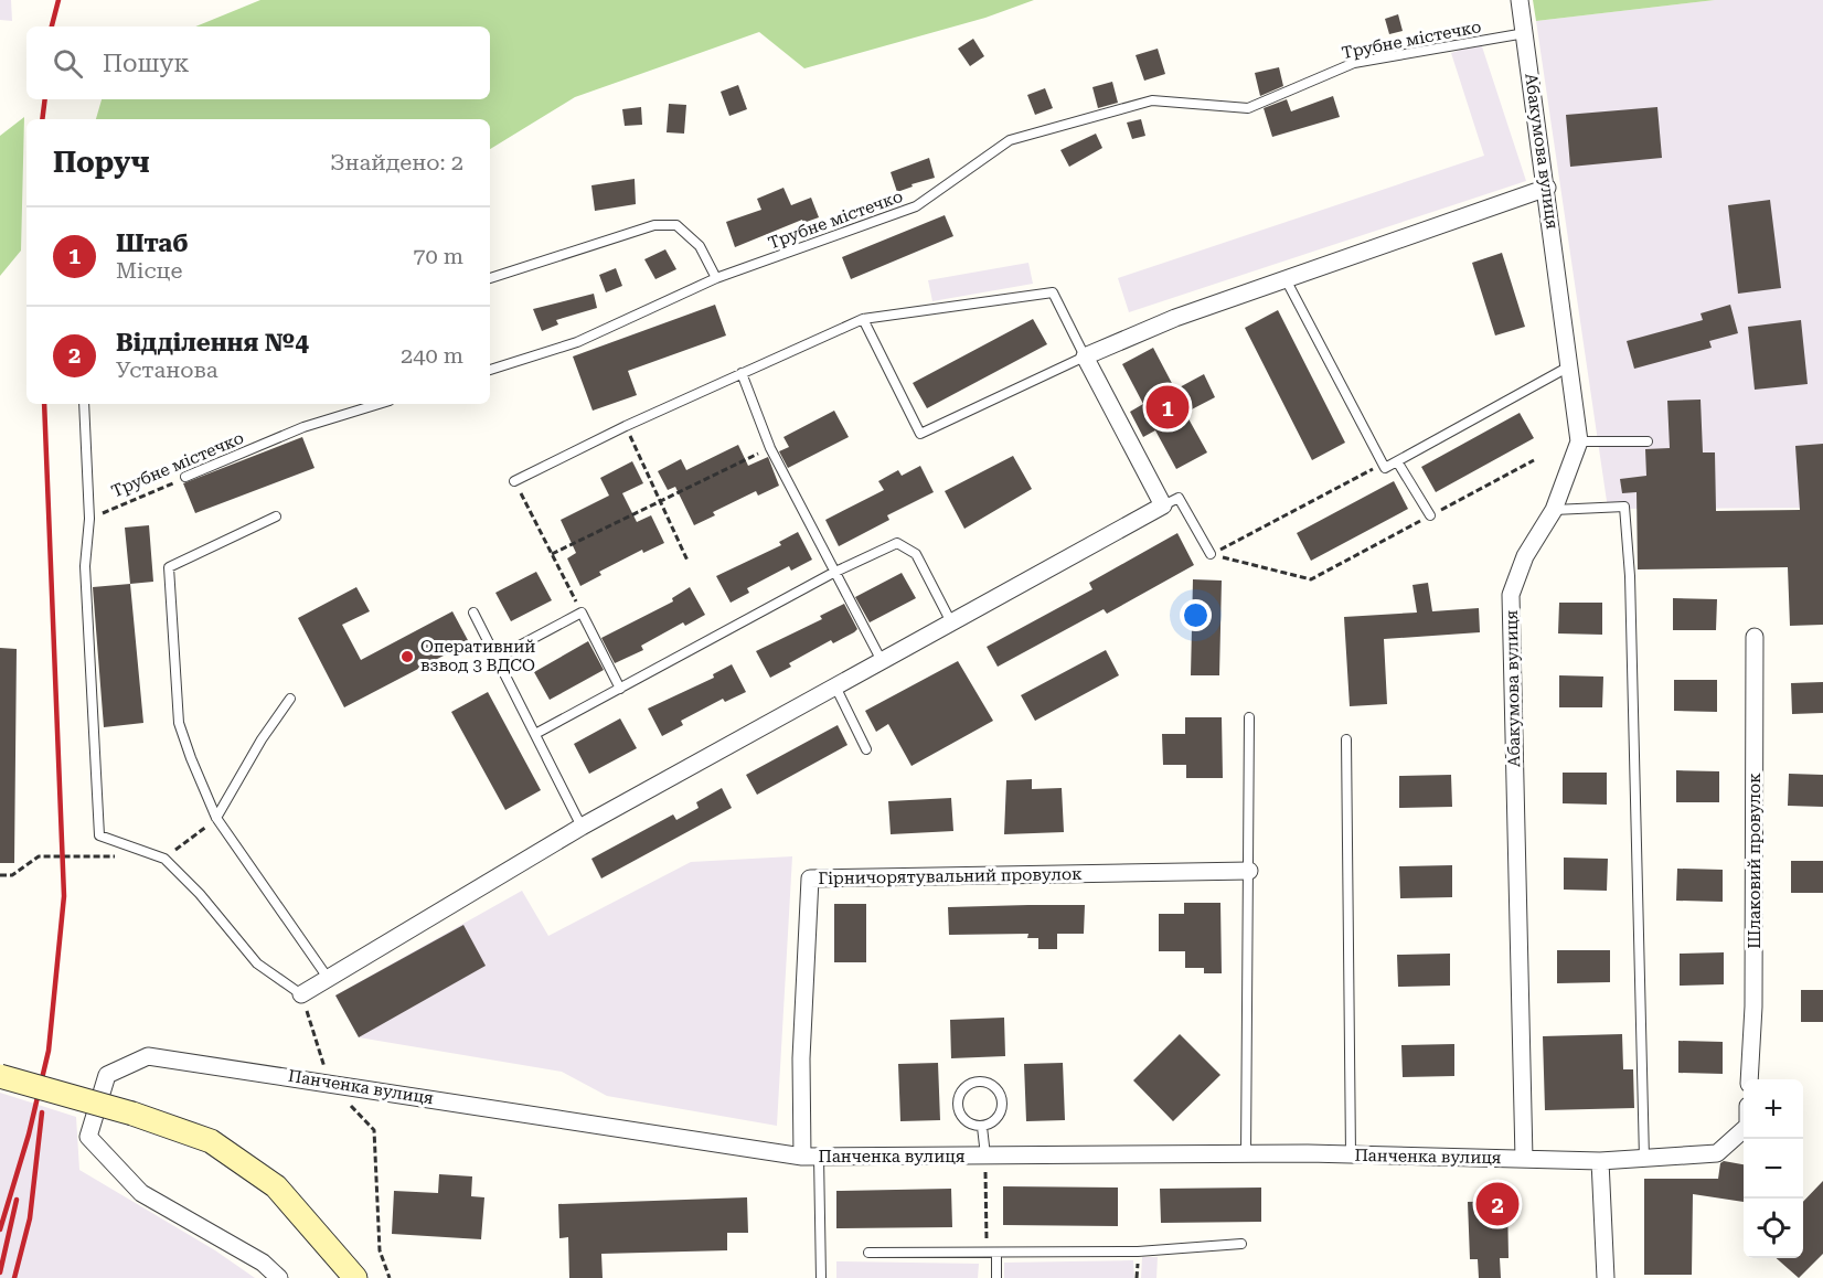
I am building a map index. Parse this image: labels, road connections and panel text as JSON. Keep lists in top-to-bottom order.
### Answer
{
  "streets": {
    "street": [
      "Абакумова вулиця",
      "Шлаковий провулок",
      "Гірничорятувальний провулок",
      "Панченка вулиця"
    ],
    "lane": ["Трубне містечко"]
  },
  "crossings": [
    ["Трубне містечко", "Абакумова вулиця"],
    ["Абакумова вулиця", "Панченка вулиця"],
    ["Гірничорятувальний провулок", "Панченка вулиця"]
  ],
  "places": ["Оперативний взвод 3 ВДСО"],
  "page": {
    "search": "Пошук",
    "heading": ["Поруч", "Знайдено: 2"],
    "list": [
      {
        "mark": "1",
        "name": "Штаб",
        "note": "Місце",
        "value": "70 m"
      },
      {
        "mark": "2",
        "name": "Відділення №4",
        "note": "Установа",
        "value": "240 m"
      }
    ],
    "pins": ["1", "2"],
    "map_buttons": ["+", "−"]
  }
}
